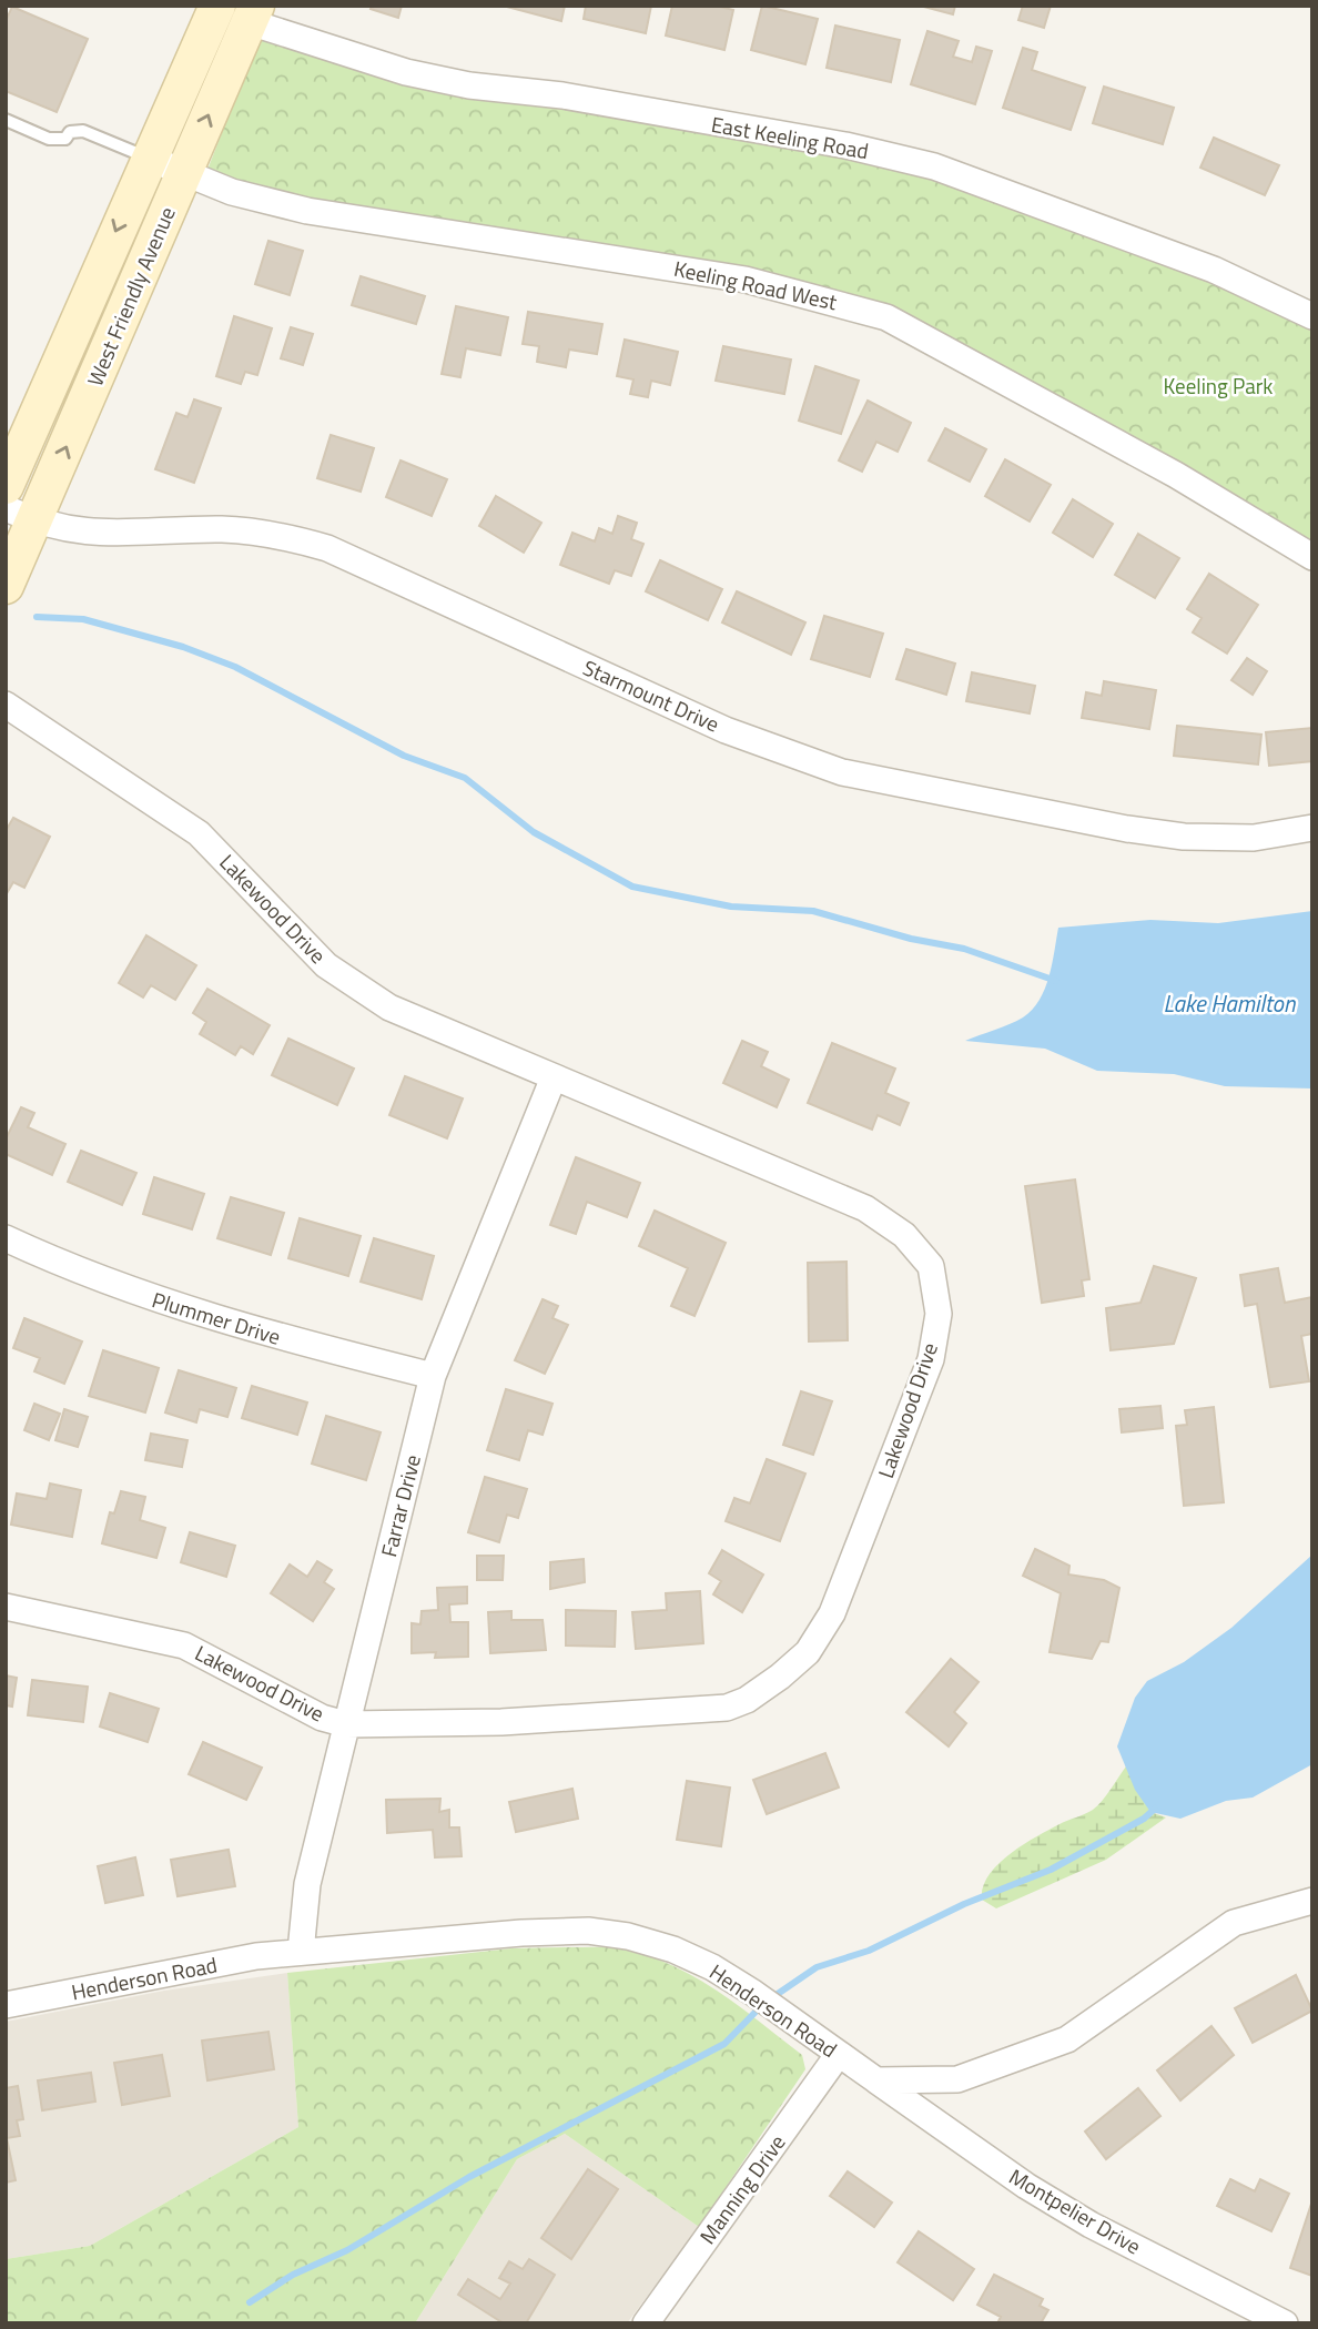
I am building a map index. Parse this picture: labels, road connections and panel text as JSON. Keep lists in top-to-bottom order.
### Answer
{
  "streets": {
    "main road": ["West Friendly Avenue"],
    "street": [
      "East Keeling Road",
      "Keeling Road West",
      "Starmount Drive",
      "Lakewood Drive",
      "Plummer Drive",
      "Farrar Drive",
      "Henderson Road",
      "Manning Drive",
      "Montpelier Drive"
    ]
  },
  "crossings": [
    ["East Keeling Road", "West Friendly Avenue"],
    ["Keeling Road West", "West Friendly Avenue"],
    ["West Friendly Avenue", "Starmount Drive"],
    ["Lakewood Drive", "Farrar Drive"],
    ["Plummer Drive", "Farrar Drive"],
    ["Farrar Drive", "Henderson Road"],
    ["Henderson Road", "Manning Drive"],
    ["Henderson Road", "Montpelier Drive"]
  ],
  "water": ["Lake Hamilton"],
  "parks": ["Keeling Park"]
}
